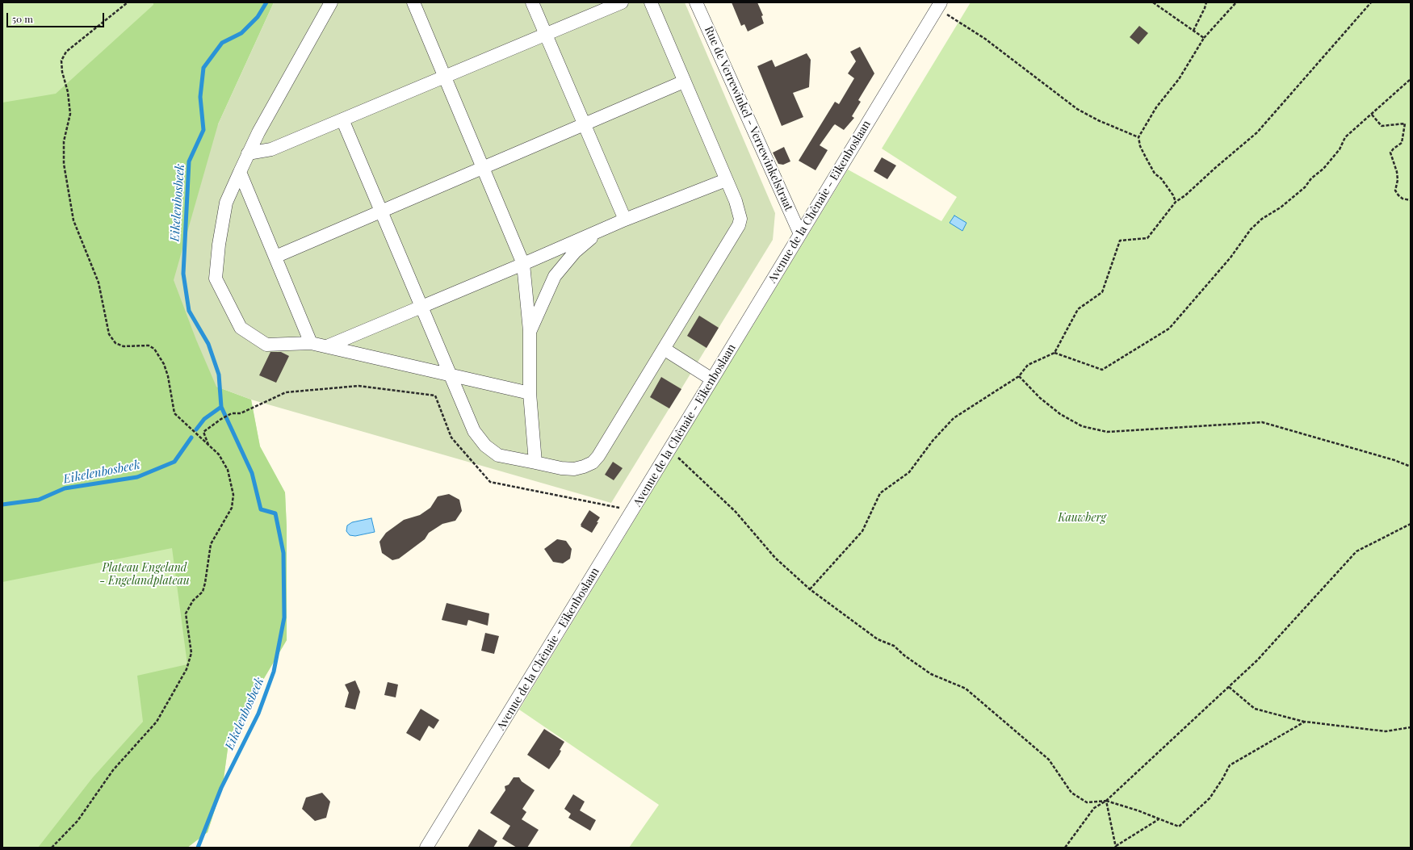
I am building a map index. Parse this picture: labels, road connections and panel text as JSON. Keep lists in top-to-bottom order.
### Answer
{
  "streets": {
    "street": ["Rue de Verrewinkel - Verrewinkelstraat", "Avenue de la Chênaie - Eikenboslaan"]
  },
  "crossings": [
    ["Rue de Verrewinkel - Verrewinkelstraat", "Avenue de la Chênaie - Eikenboslaan"]
  ],
  "water": ["Eikelenbosbeek"],
  "parks": ["Kauwberg", "Plateau Engeland - Engelandplateau"],
  "scale_bar": "50 m"
}
